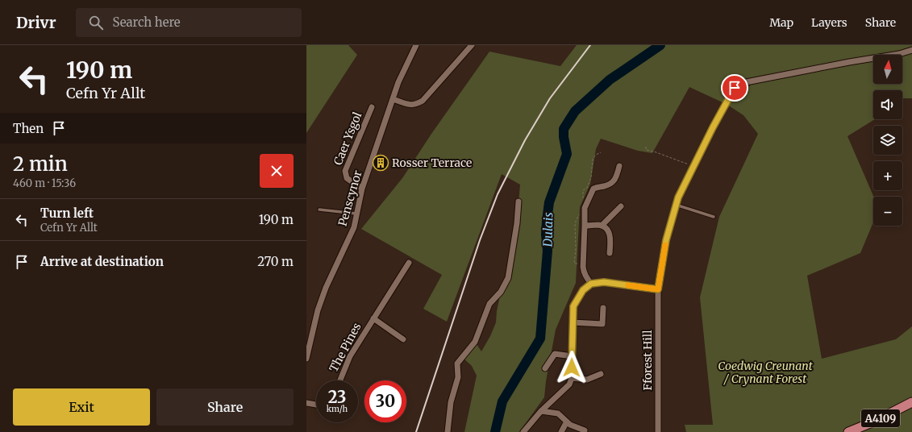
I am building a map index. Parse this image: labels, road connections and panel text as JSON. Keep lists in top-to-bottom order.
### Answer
{
  "streets": {
    "main road": ["A4109"],
    "street": [
      "Caer Ysgol",
      "Penscynor",
      "The Pines",
      "Fforest Hill"
    ]
  },
  "crossings": [
    ["Caer Ysgol", "Penscynor"]
  ],
  "water": ["Dulais"],
  "parks": ["Coedwig Creunant / Crynant Forest"],
  "places": {
    "building": ["Rosser Terrace"]
  },
  "north": "top",
  "page": {
    "header": "Drivr",
    "search": "Search here",
    "nav": ["Map", "Layers", "Share"],
    "turn": ["190 m", "Cefn Yr Allt"],
    "map_buttons": ["+", "−"],
    "then": "Then",
    "heading": ["2 min", "460 m · 15:36"],
    "list": [
      {
        "name": "Turn left",
        "note": "Cefn Yr Allt",
        "value": "190 m"
      },
      {
        "name": "Arrive at destination",
        "value": "270 m"
      }
    ],
    "speed": "23 km/h",
    "limit": "30",
    "buttons": ["Exit", "Share"]
  }
}
